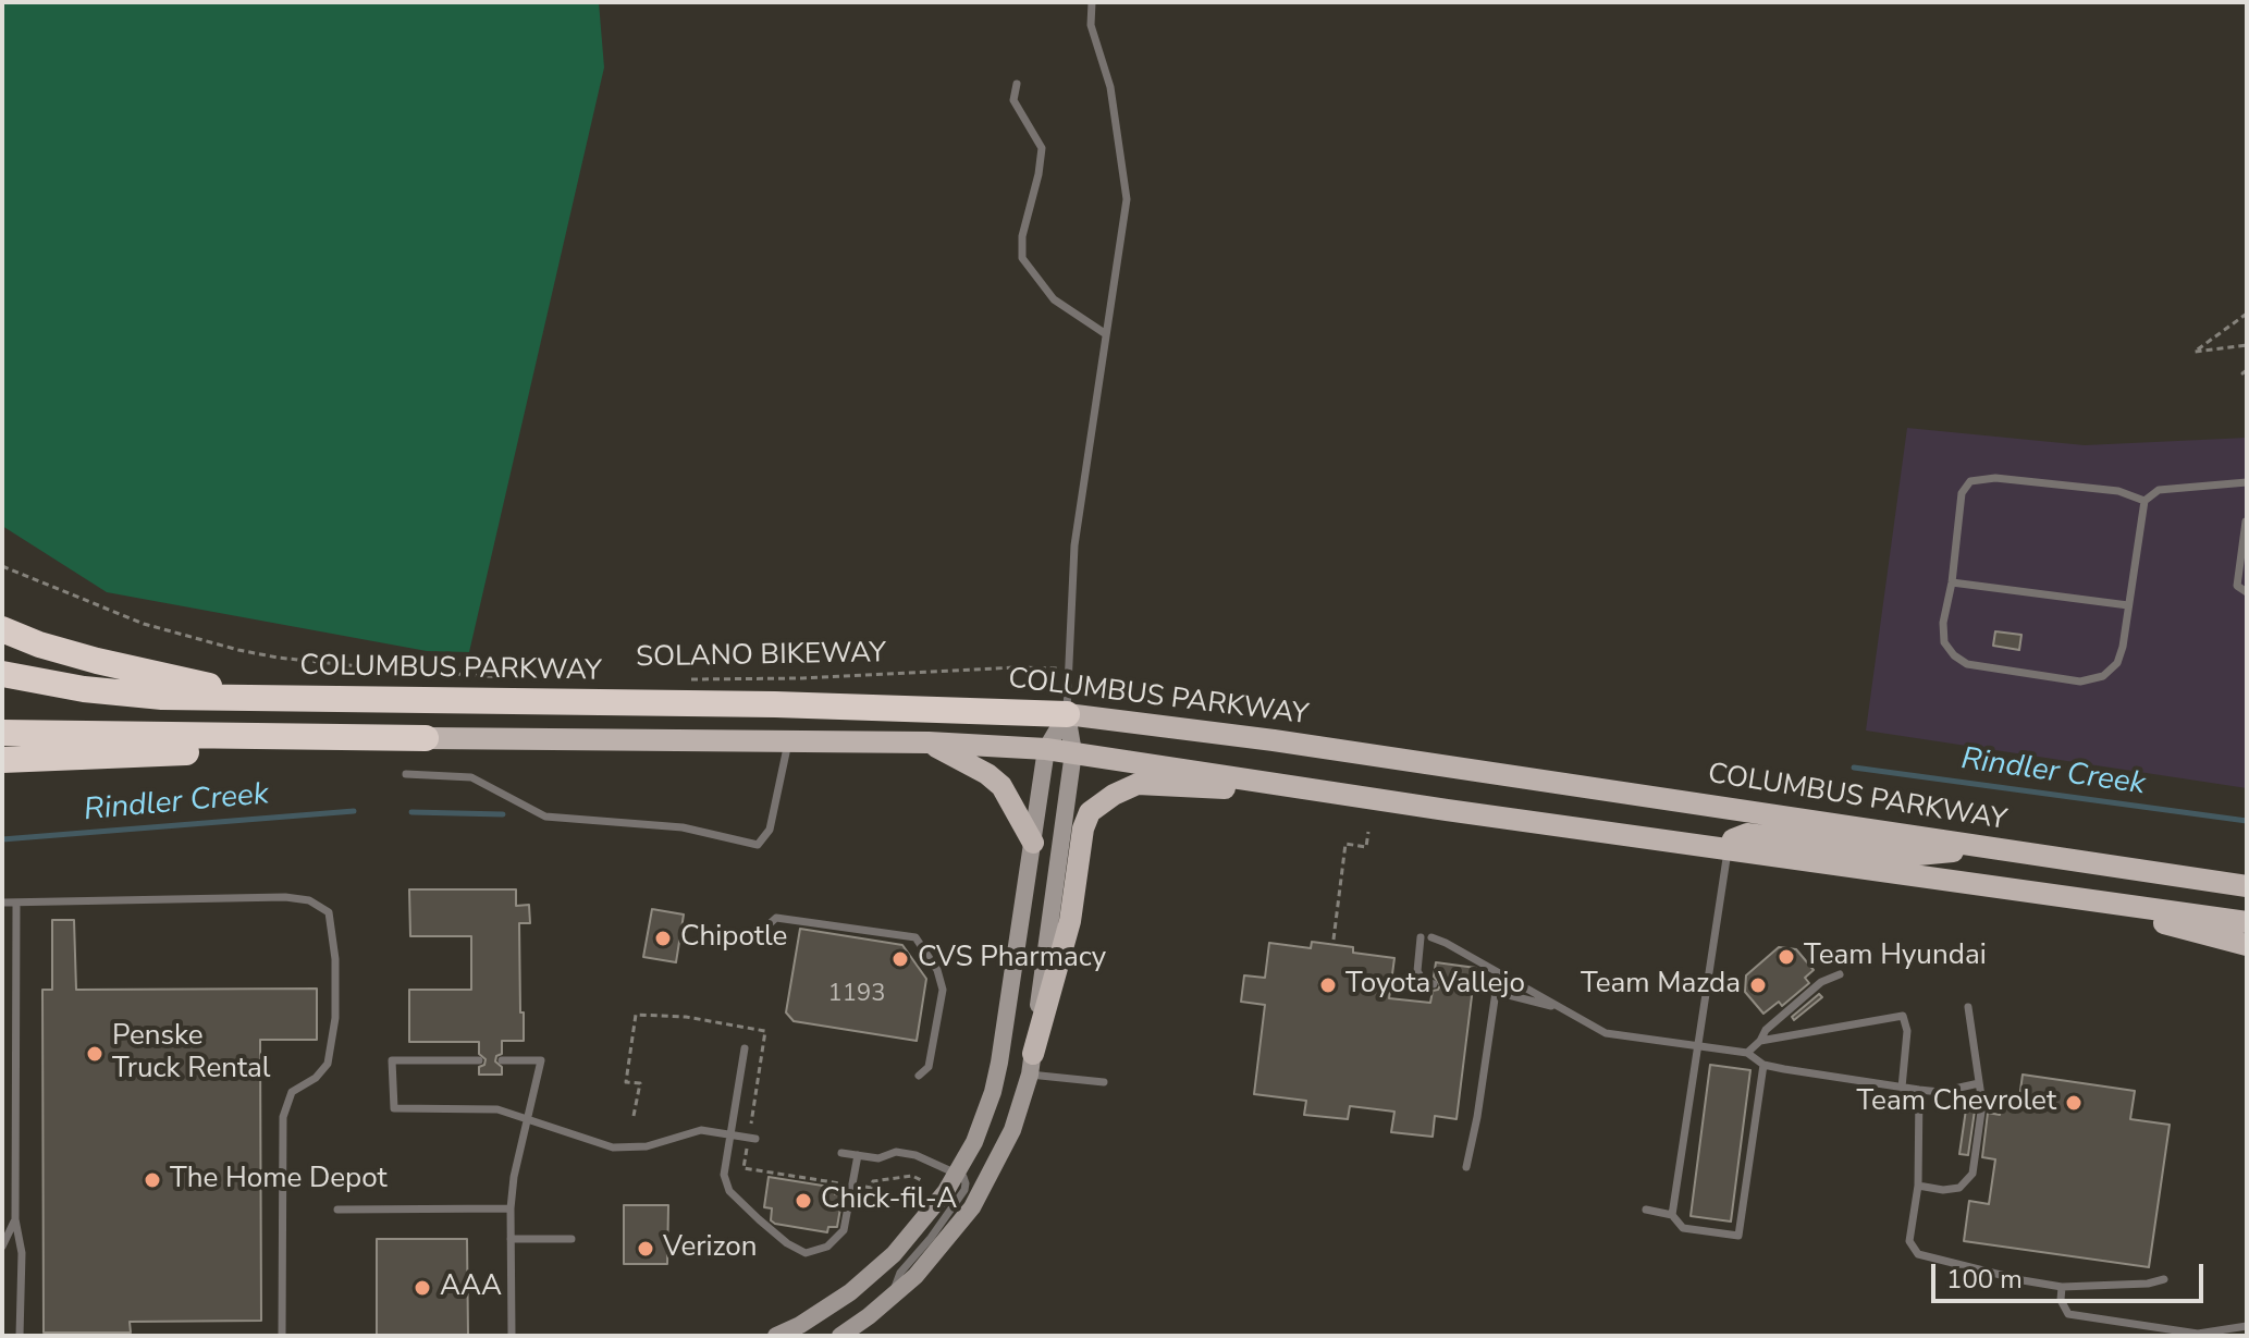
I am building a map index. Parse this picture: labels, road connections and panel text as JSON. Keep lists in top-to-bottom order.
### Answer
{
  "streets": {
    "highway": ["COLUMBUS PARKWAY"],
    "path": ["SOLANO BIKEWAY"]
  },
  "water": ["Rindler Creek"],
  "places": [
    "Chipotle",
    "Team Hyundai",
    "CVS Pharmacy",
    "Toyota Vallejo",
    "Team Mazda",
    "Penske Truck Rental",
    "Team Chevrolet",
    "The Home Depot",
    "Chick-fil-A",
    "Verizon",
    "AAA"
  ],
  "house_numbers": ["1193"],
  "scale_bar": "100 m"
}
